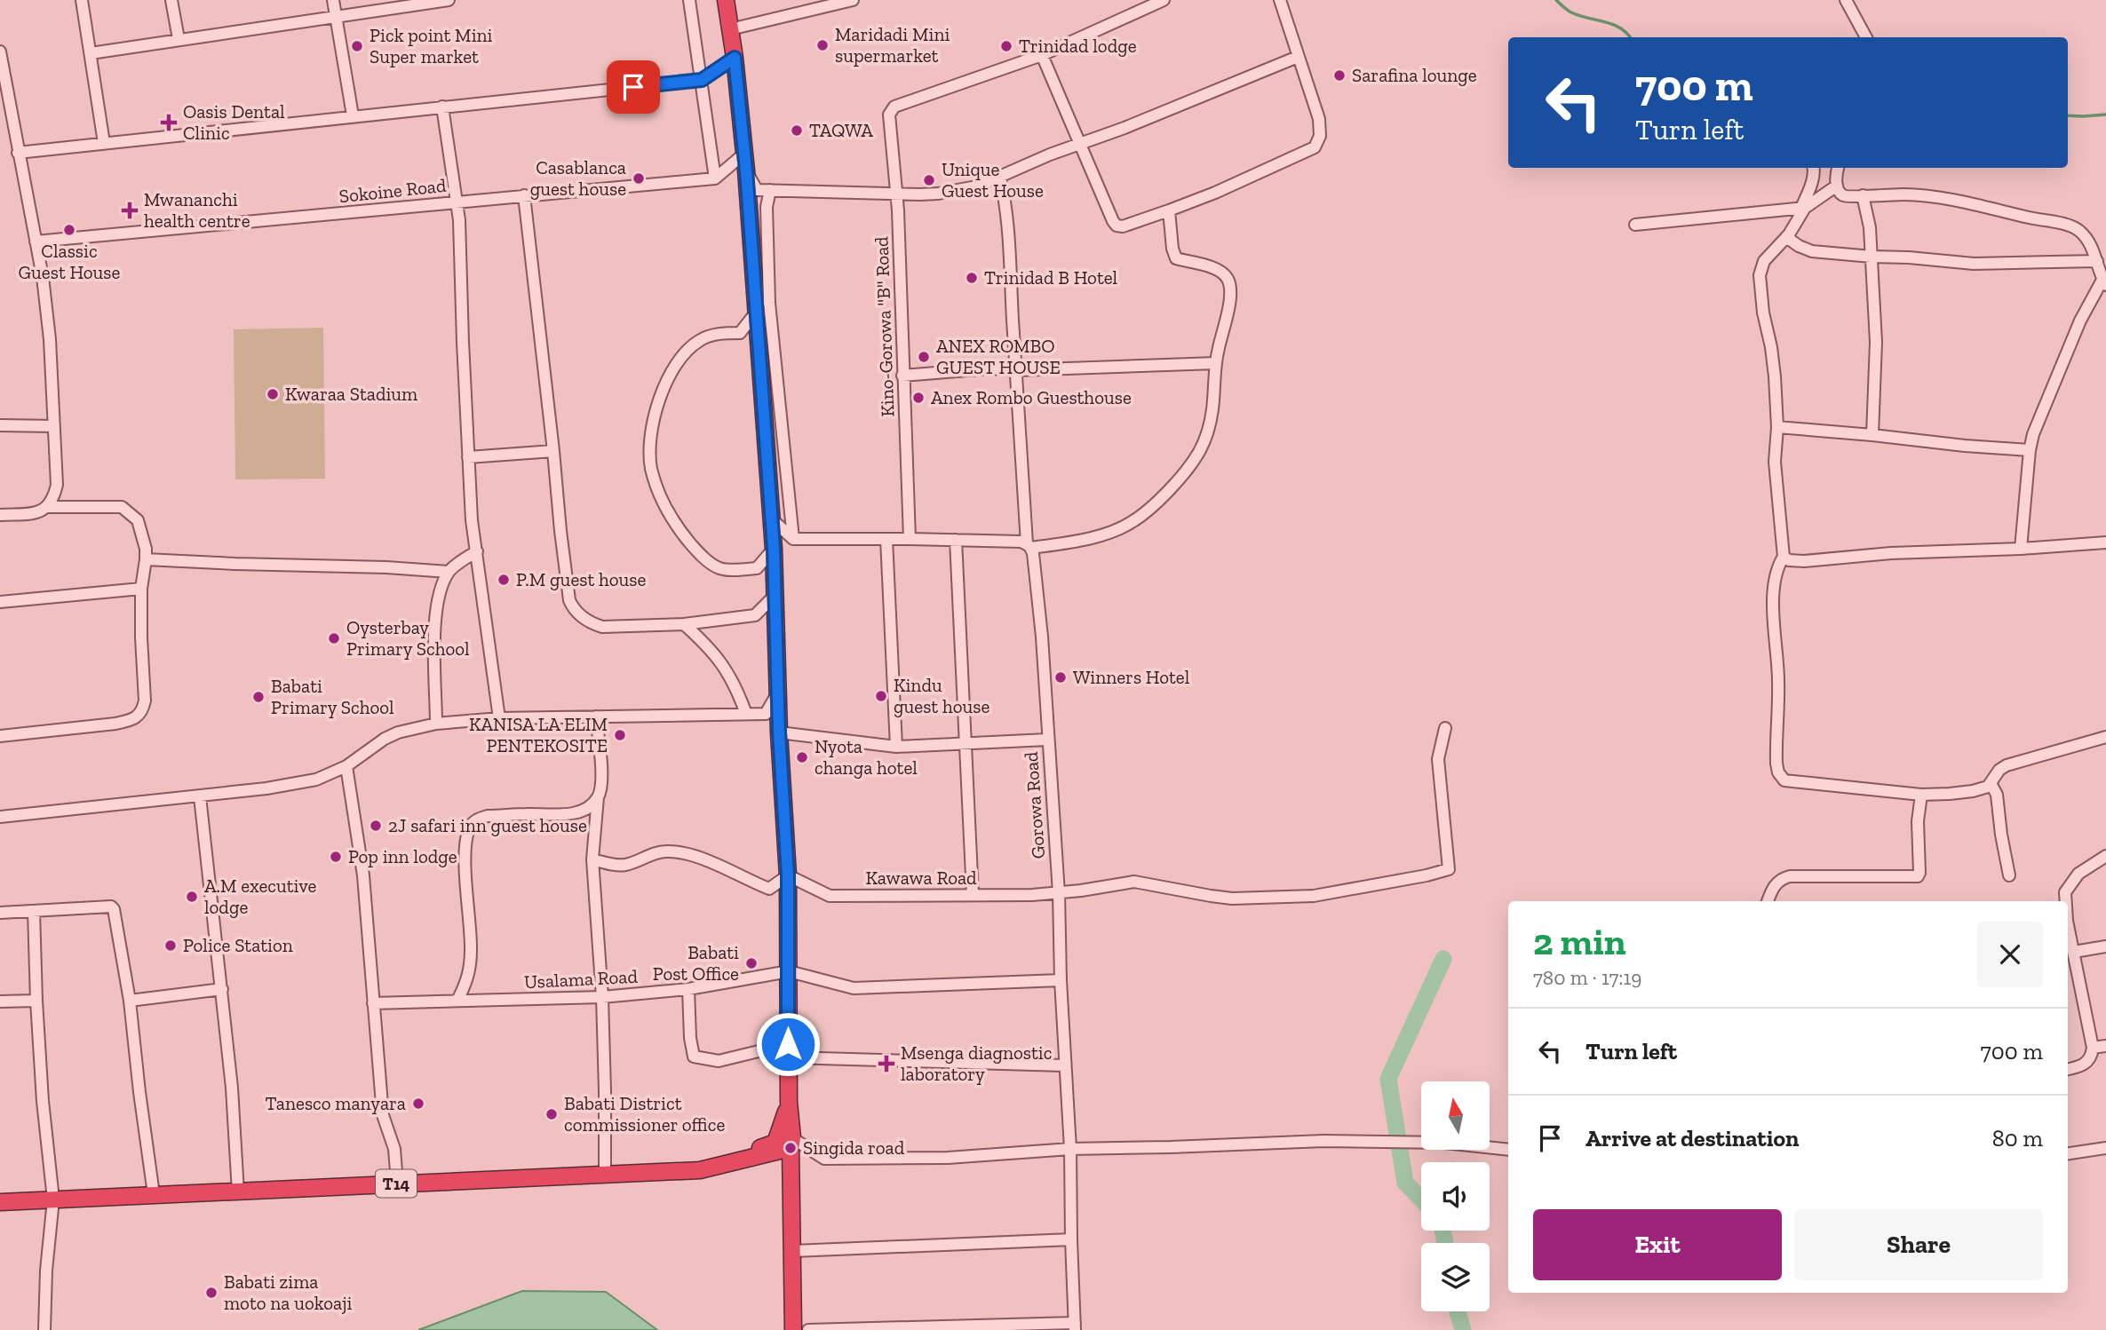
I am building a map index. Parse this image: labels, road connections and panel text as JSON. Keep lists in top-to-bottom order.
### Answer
{
  "streets": {
    "highway": ["T14"],
    "street": [
      "Sokoine Road",
      "Kino-Gorowa \"B\" Road",
      "Gorowa Road",
      "Kawawa Road",
      "Usalama Road"
    ]
  },
  "crossings": [
    ["Gorowa Road", "Kawawa Road"]
  ],
  "places": {
    "other": [
      "Maridadi Mini supermarket",
      "Pick point Mini Super market",
      "Trinidad lodge",
      "Sarafina lounge",
      "TAQWA",
      "Casablanca guest house",
      "Unique Guest House",
      "Classic Guest House",
      "Trinidad B Hotel",
      "ANEX ROMBO GUEST HOUSE",
      "Kwaraa Stadium",
      "Anex Rombo Guesthouse",
      "P.M guest house",
      "Oysterbay Primary School",
      "Winners Hotel",
      "Kindu guest house",
      "Babati Primary School",
      "KANISA LA ELIM PENTEKOSITE",
      "Nyota changa hotel",
      "2J safari inn guest house",
      "Pop inn lodge",
      "A.M executive lodge",
      "Police Station",
      "Babati Post Office",
      "Tanesco manyara",
      "Babati District commissioner office",
      "Singida road",
      "Babati zima moto na uokoaji"
    ],
    "health": ["Oasis Dental Clinic", "Mwananchi health centre", "Msenga diagnostic laboratory"]
  },
  "north": "top",
  "page": {
    "turn": ["700 m", "Turn left"],
    "heading": ["2 min", "780 m · 17:19"],
    "list": [
      {
        "name": "Turn left",
        "value": "700 m"
      },
      {
        "name": "Arrive at destination",
        "value": "80 m"
      }
    ],
    "buttons": ["Exit", "Share"]
  }
}
